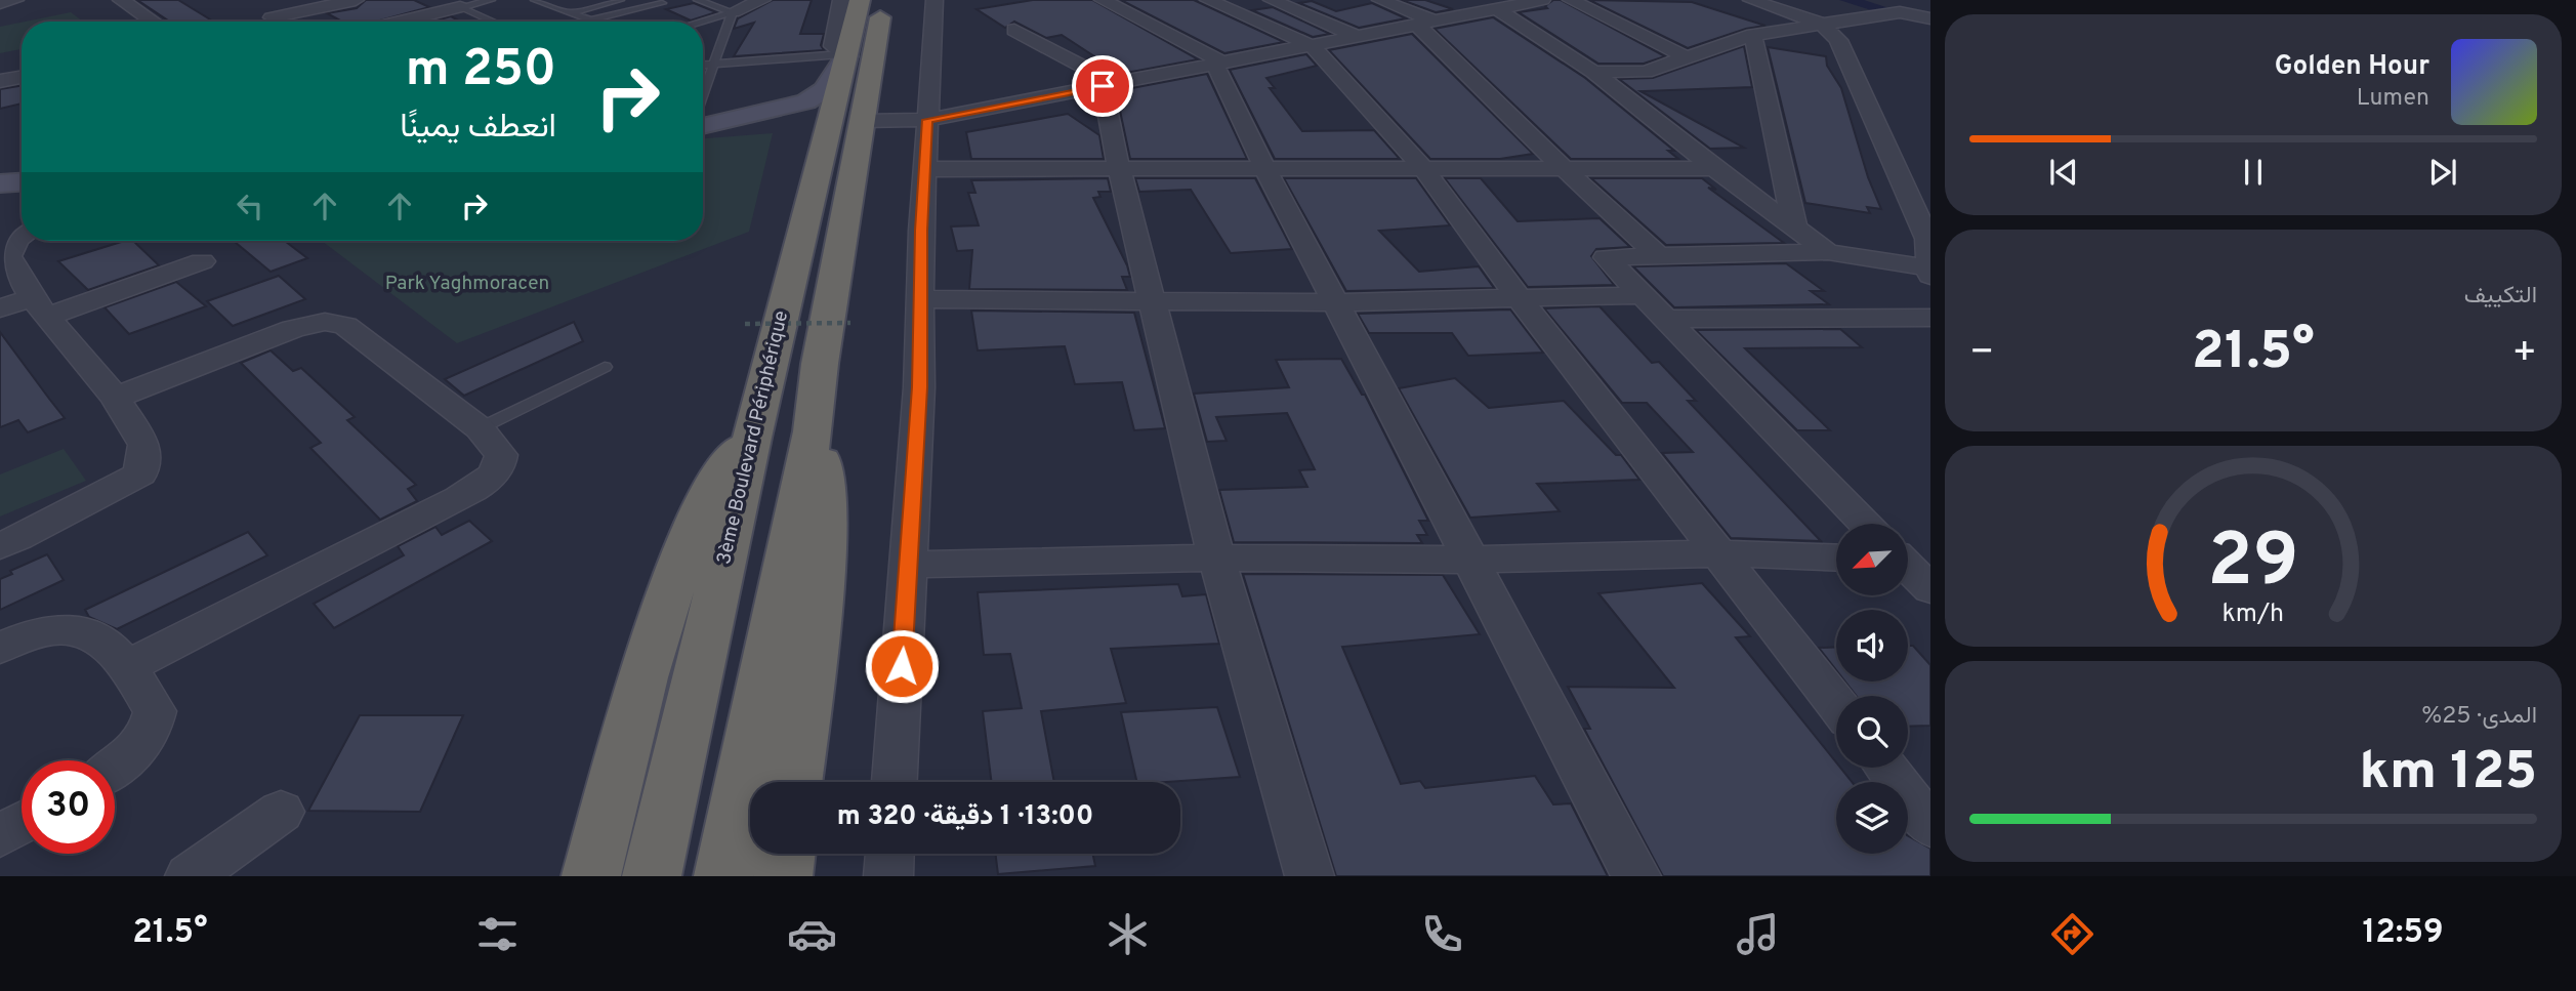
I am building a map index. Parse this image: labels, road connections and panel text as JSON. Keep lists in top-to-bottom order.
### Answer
{
  "streets": {
    "highway": ["3ème Boulevard Périphérique"]
  },
  "parks": ["Park Yaghmoracen"],
  "north": "bottom left",
  "page": {
    "turn": ["250 m", "انعطف يمينًا"],
    "song": ["Golden Hour", "Lumen"],
    "tile": [
      "التكييف",
      ["المدى · 25%", "125 km"]
    ],
    "heat": ["−", "21.5°", "+"],
    "limit": "30",
    "trip": "13:00 · 1 دقيقة · 320 m",
    "tabs": ["12:59", "21.5°"],
    "gauge": ["29", "km/h"]
  }
}
